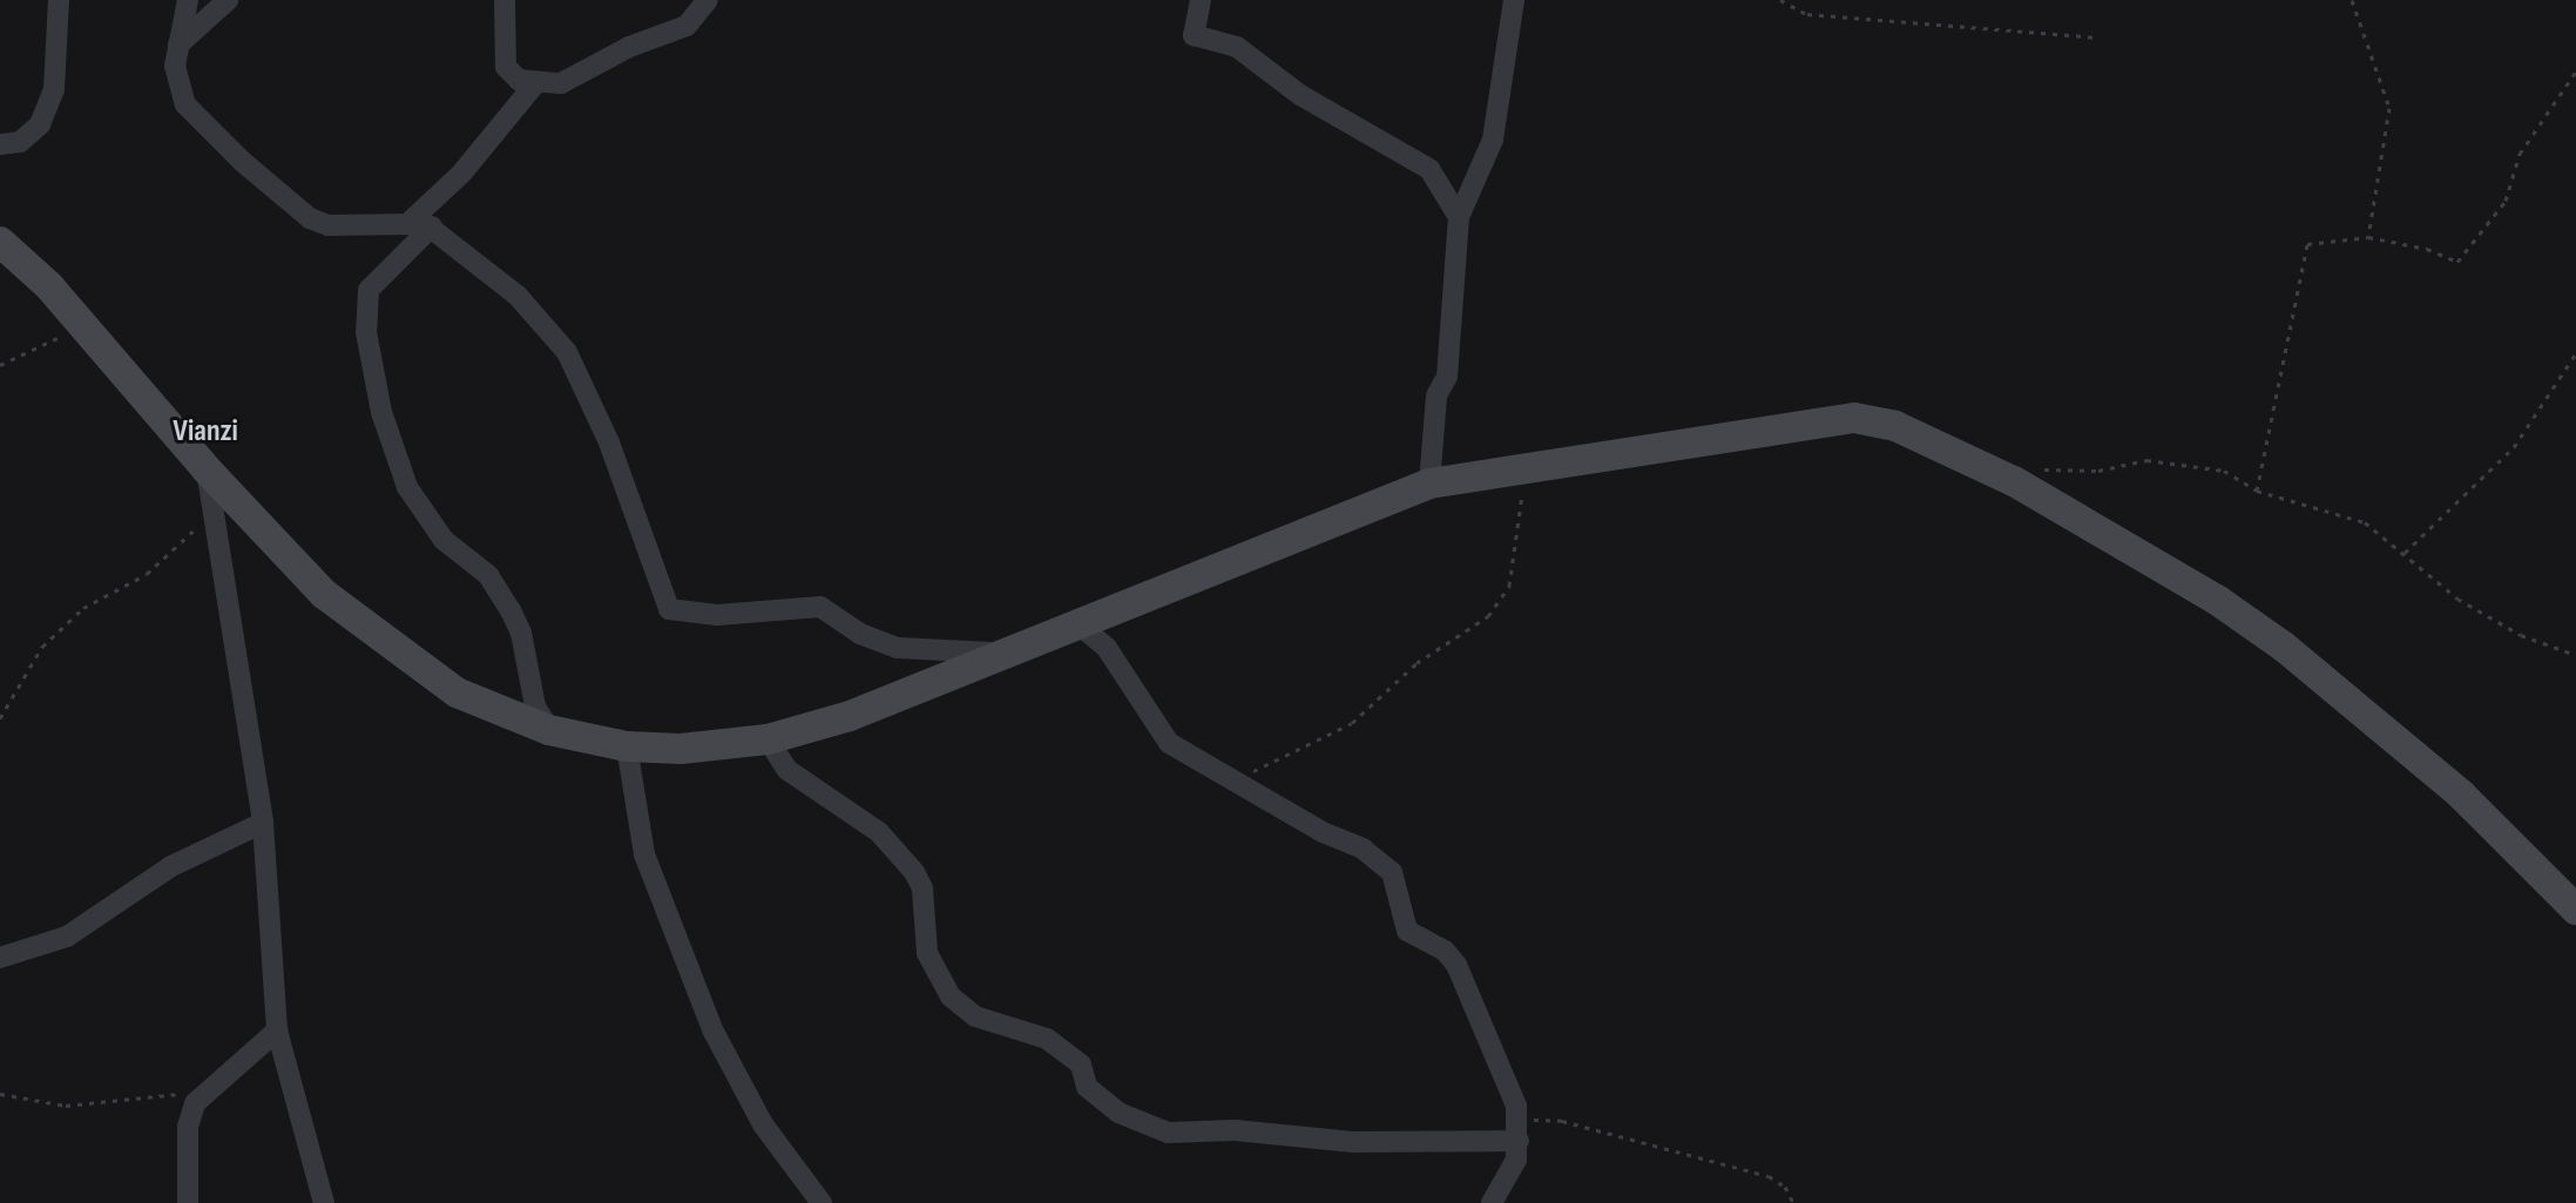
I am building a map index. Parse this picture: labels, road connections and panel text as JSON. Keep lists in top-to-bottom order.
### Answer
{
  "districts": ["Vianzi"]
}
